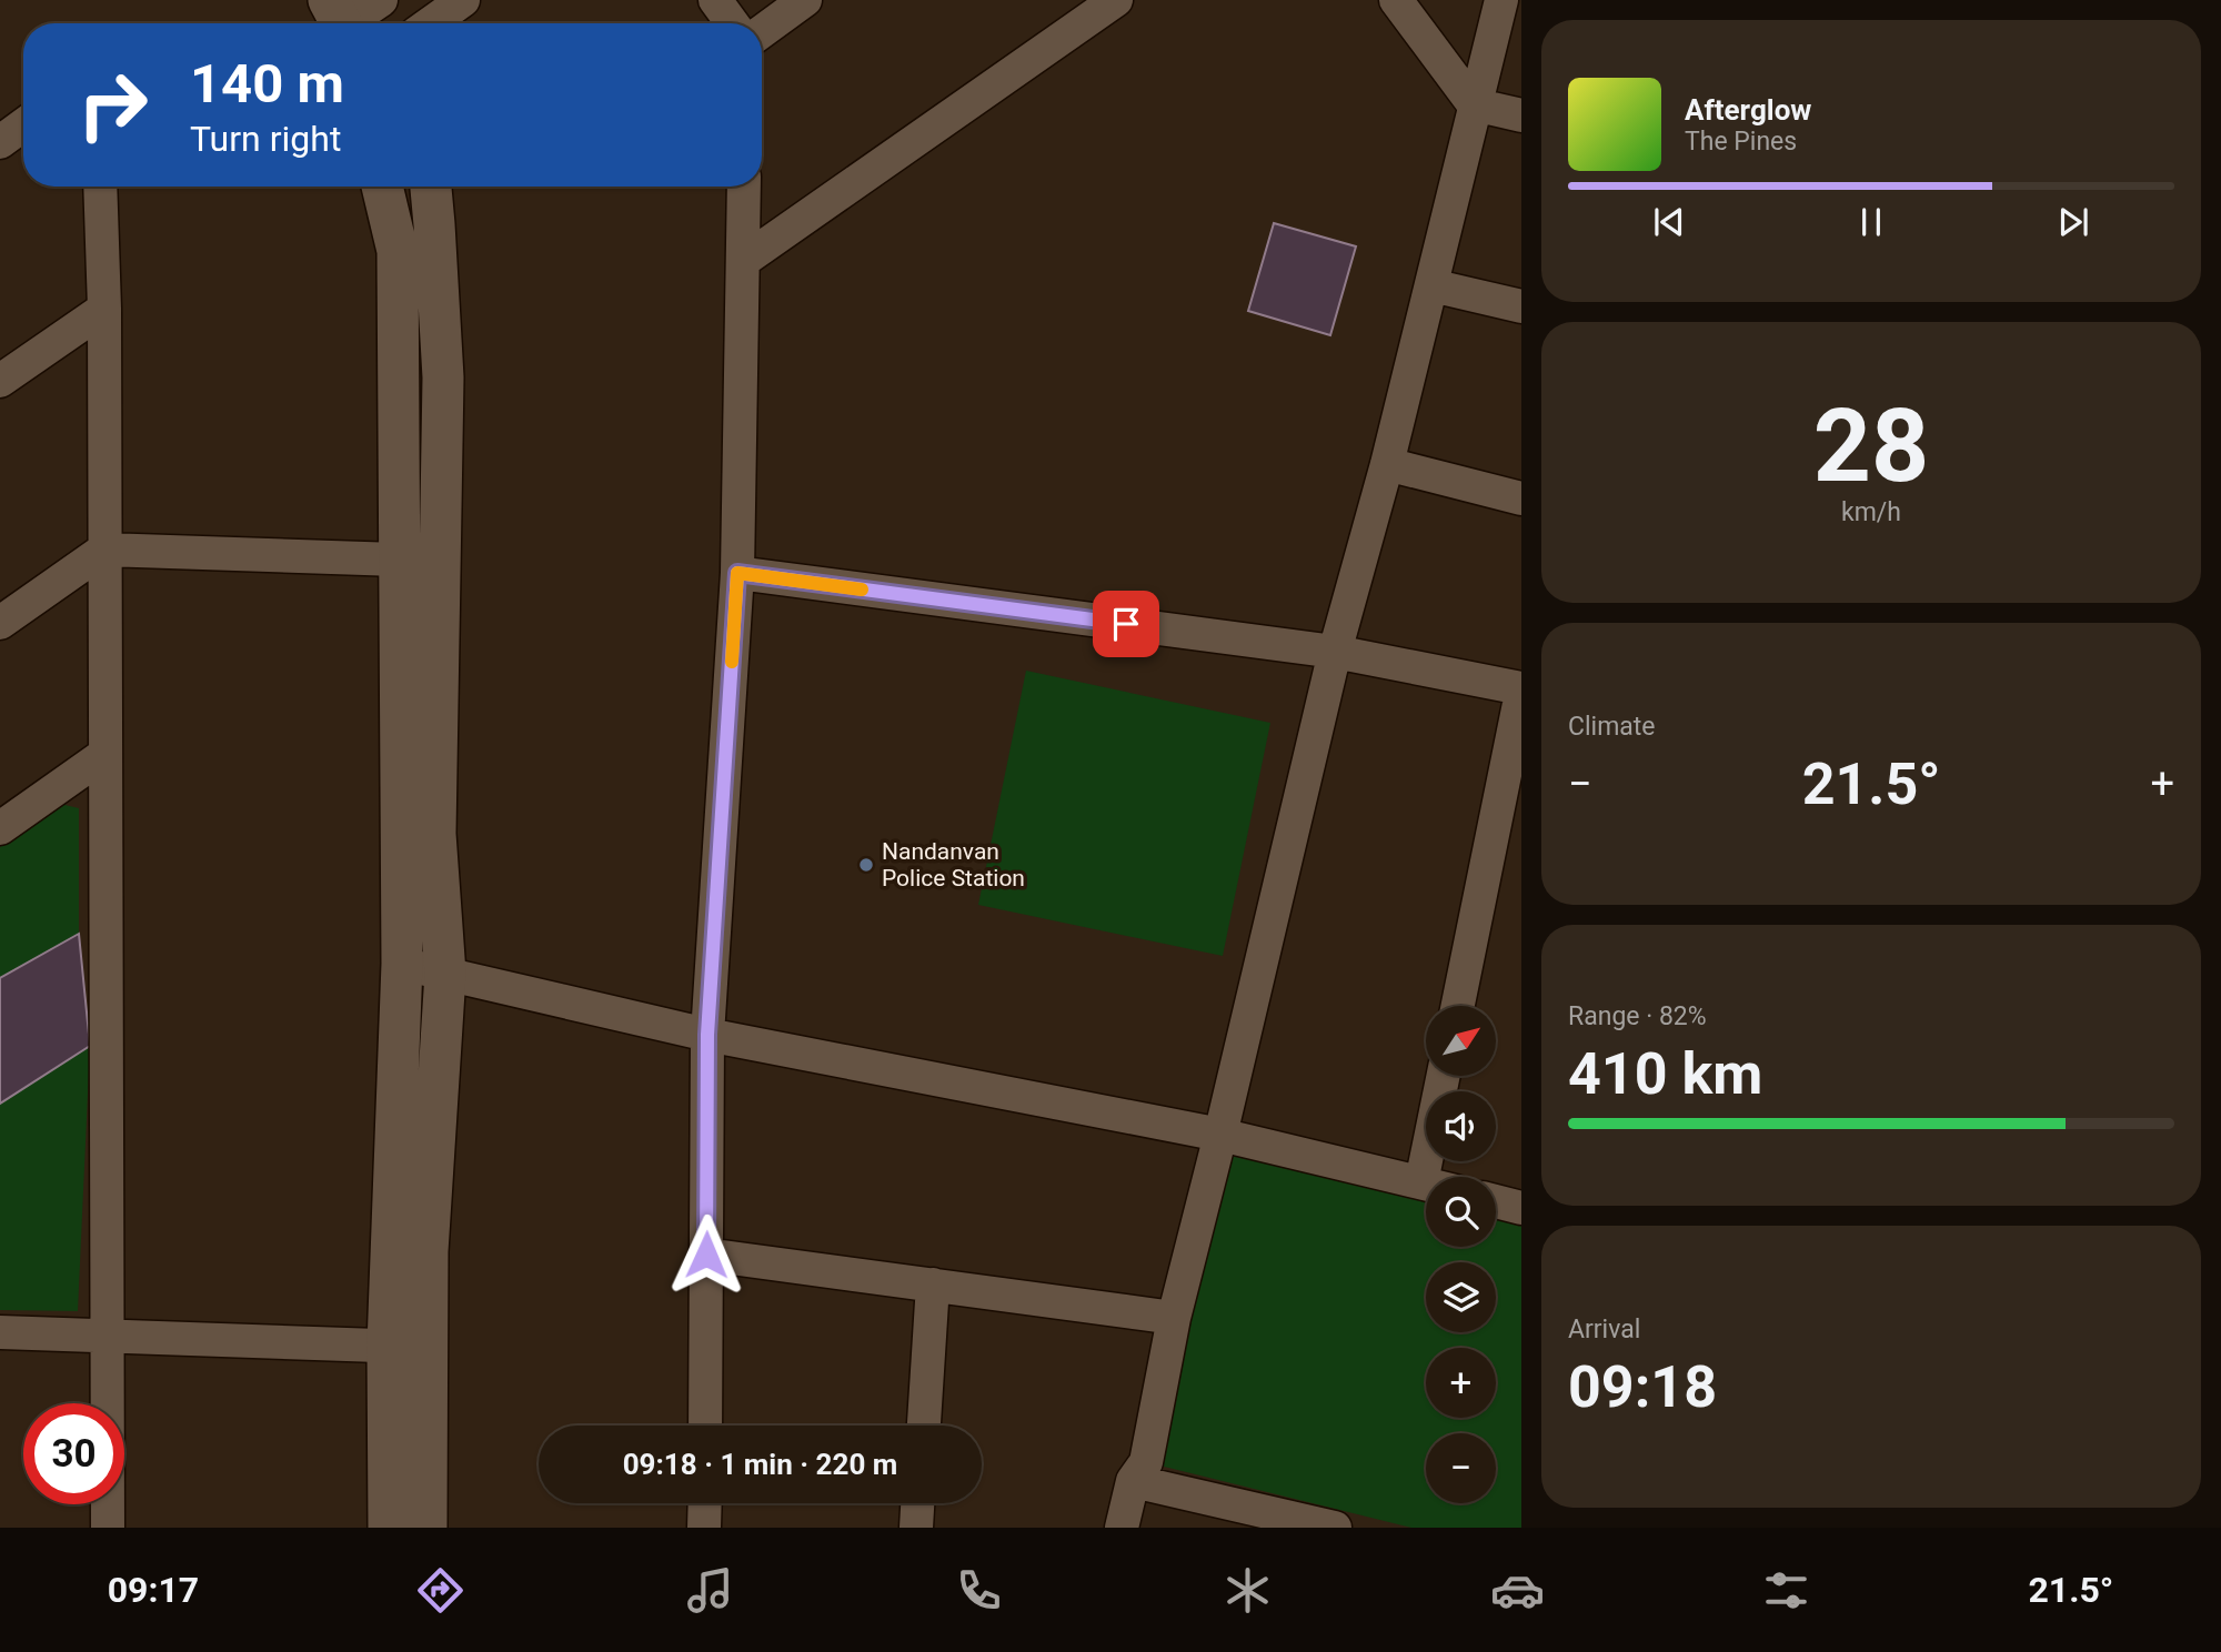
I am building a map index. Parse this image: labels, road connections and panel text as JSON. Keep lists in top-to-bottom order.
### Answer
{
  "places": ["Nandanvan Police Station"],
  "north": "top right",
  "page": {
    "turn": ["140 m", "Turn right"],
    "song": ["Afterglow", "The Pines"],
    "tile": [
      ["28", "km/h"],
      "Climate",
      ["Range · 82%", "410 km"],
      ["Arrival", "09:18"]
    ],
    "heat": ["−", "21.5°", "+"],
    "map_buttons": ["+", "−"],
    "limit": "30",
    "trip": "09:18 · 1 min · 220 m",
    "tabs": ["09:17", "21.5°"]
  }
}
